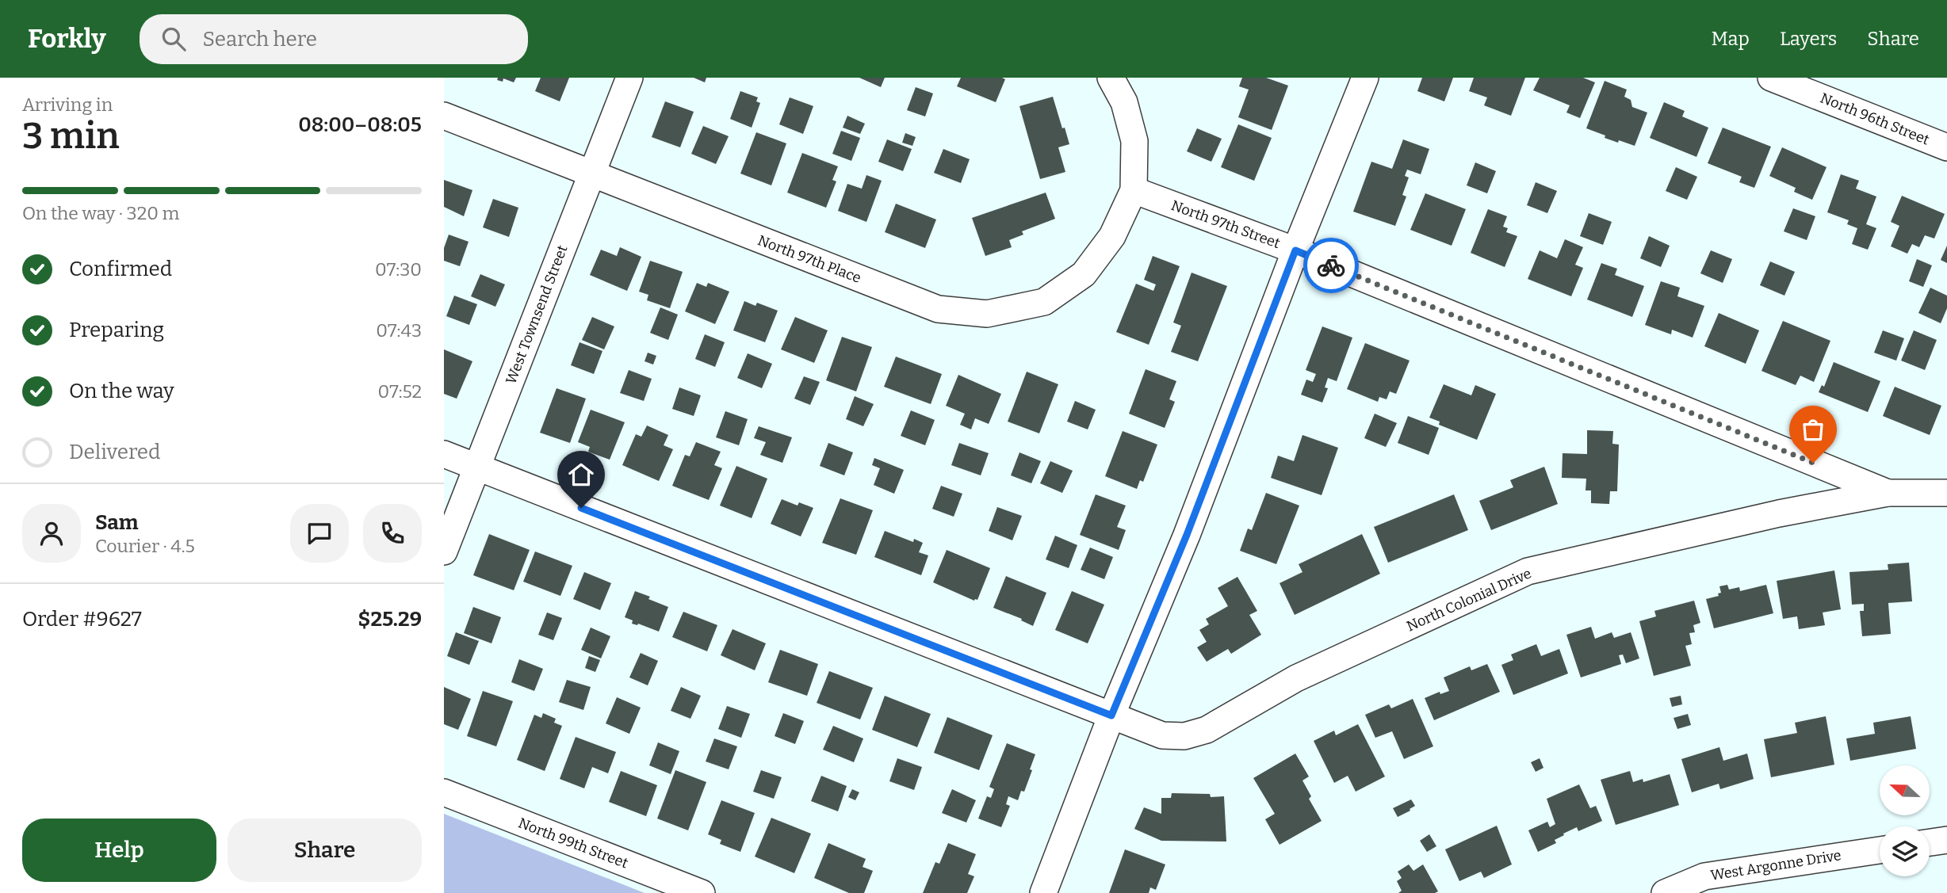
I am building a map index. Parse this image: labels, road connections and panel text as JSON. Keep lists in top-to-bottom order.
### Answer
{
  "streets": {
    "street": [
      "North 96th Street",
      "North 97th Street",
      "North 97th Place",
      "West Townsend Street",
      "North Colonial Drive",
      "North 99th Street",
      "West Argonne Drive"
    ]
  },
  "crossings": [
    ["North 97th Street", "North 97th Place"],
    ["North 97th Street", "North Colonial Drive"],
    ["North 97th Place", "West Townsend Street"],
    ["West Townsend Street", "North Colonial Drive"]
  ],
  "north": "left",
  "page": {
    "header": "Forkly",
    "search": "Search here",
    "nav": ["Map", "Layers", "Share"],
    "heading": ["3 min", "Arriving in", "08:00–08:05"],
    "panel": [
      "Sam",
      "Courier · 4.5",
      "Order #9627",
      "$25.29"
    ],
    "bar": "On the way · 320 m",
    "list": [
      ["Confirmed", "07:30"],
      ["Preparing", "07:43"],
      ["On the way", "07:52"],
      "Delivered"
    ],
    "buttons": ["Help", "Share"]
  }
}
